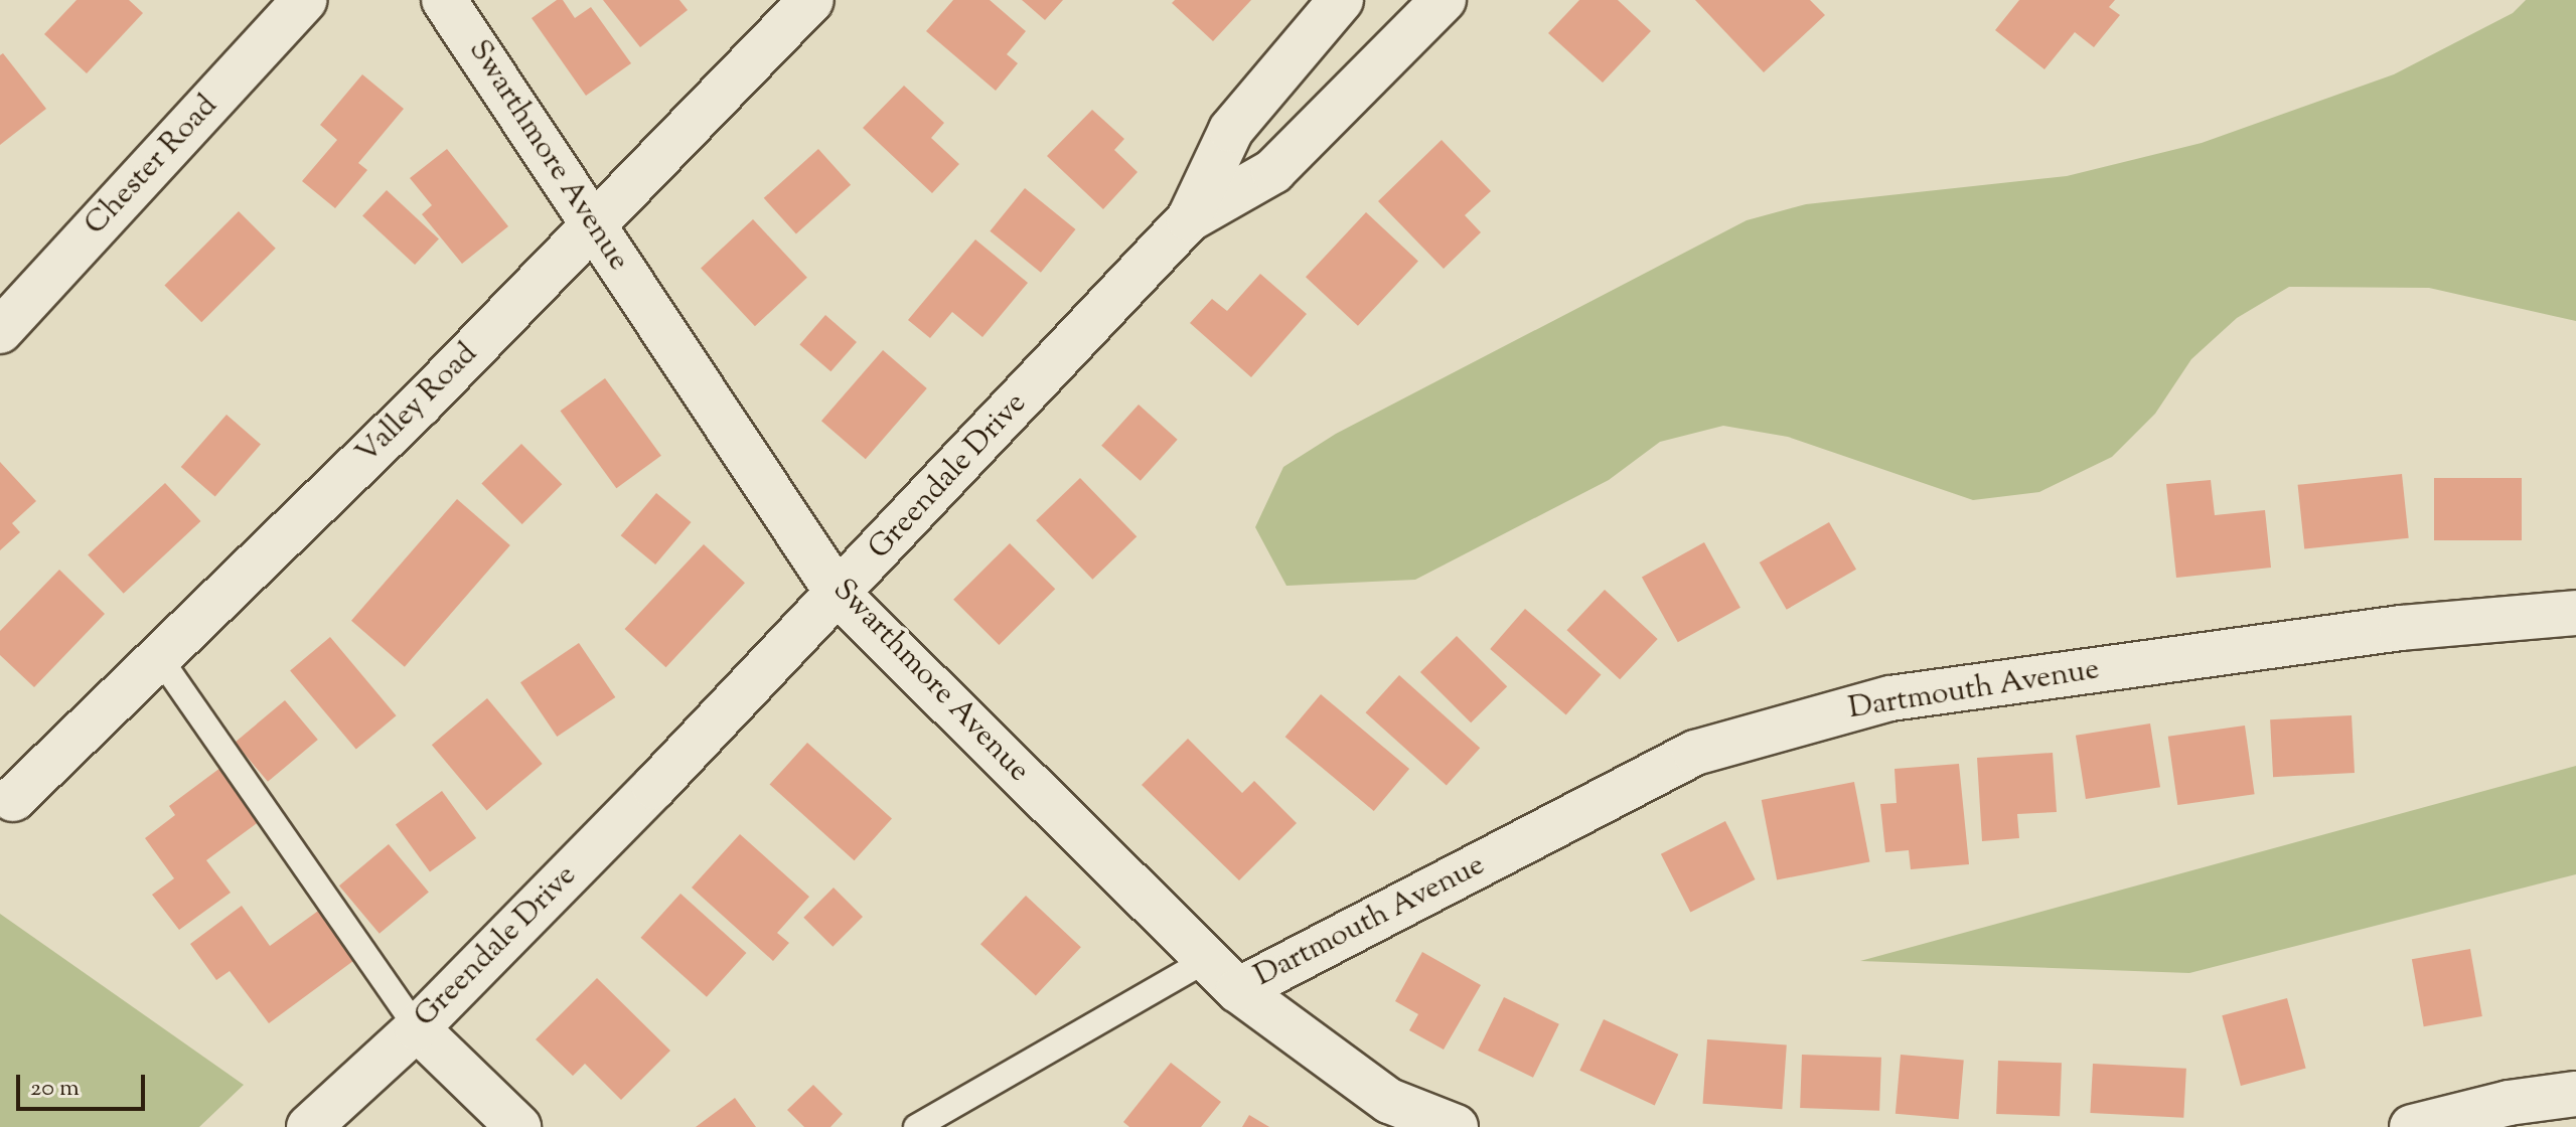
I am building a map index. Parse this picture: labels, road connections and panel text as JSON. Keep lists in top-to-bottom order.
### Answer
{
  "streets": {
    "street": [
      "Swarthmore Avenue",
      "Chester Road",
      "Valley Road",
      "Greendale Drive",
      "Dartmouth Avenue"
    ]
  },
  "crossings": [
    ["Swarthmore Avenue", "Valley Road"],
    ["Swarthmore Avenue", "Greendale Drive"],
    ["Swarthmore Avenue", "Dartmouth Avenue"]
  ],
  "scale_bar": "20 m"
}
